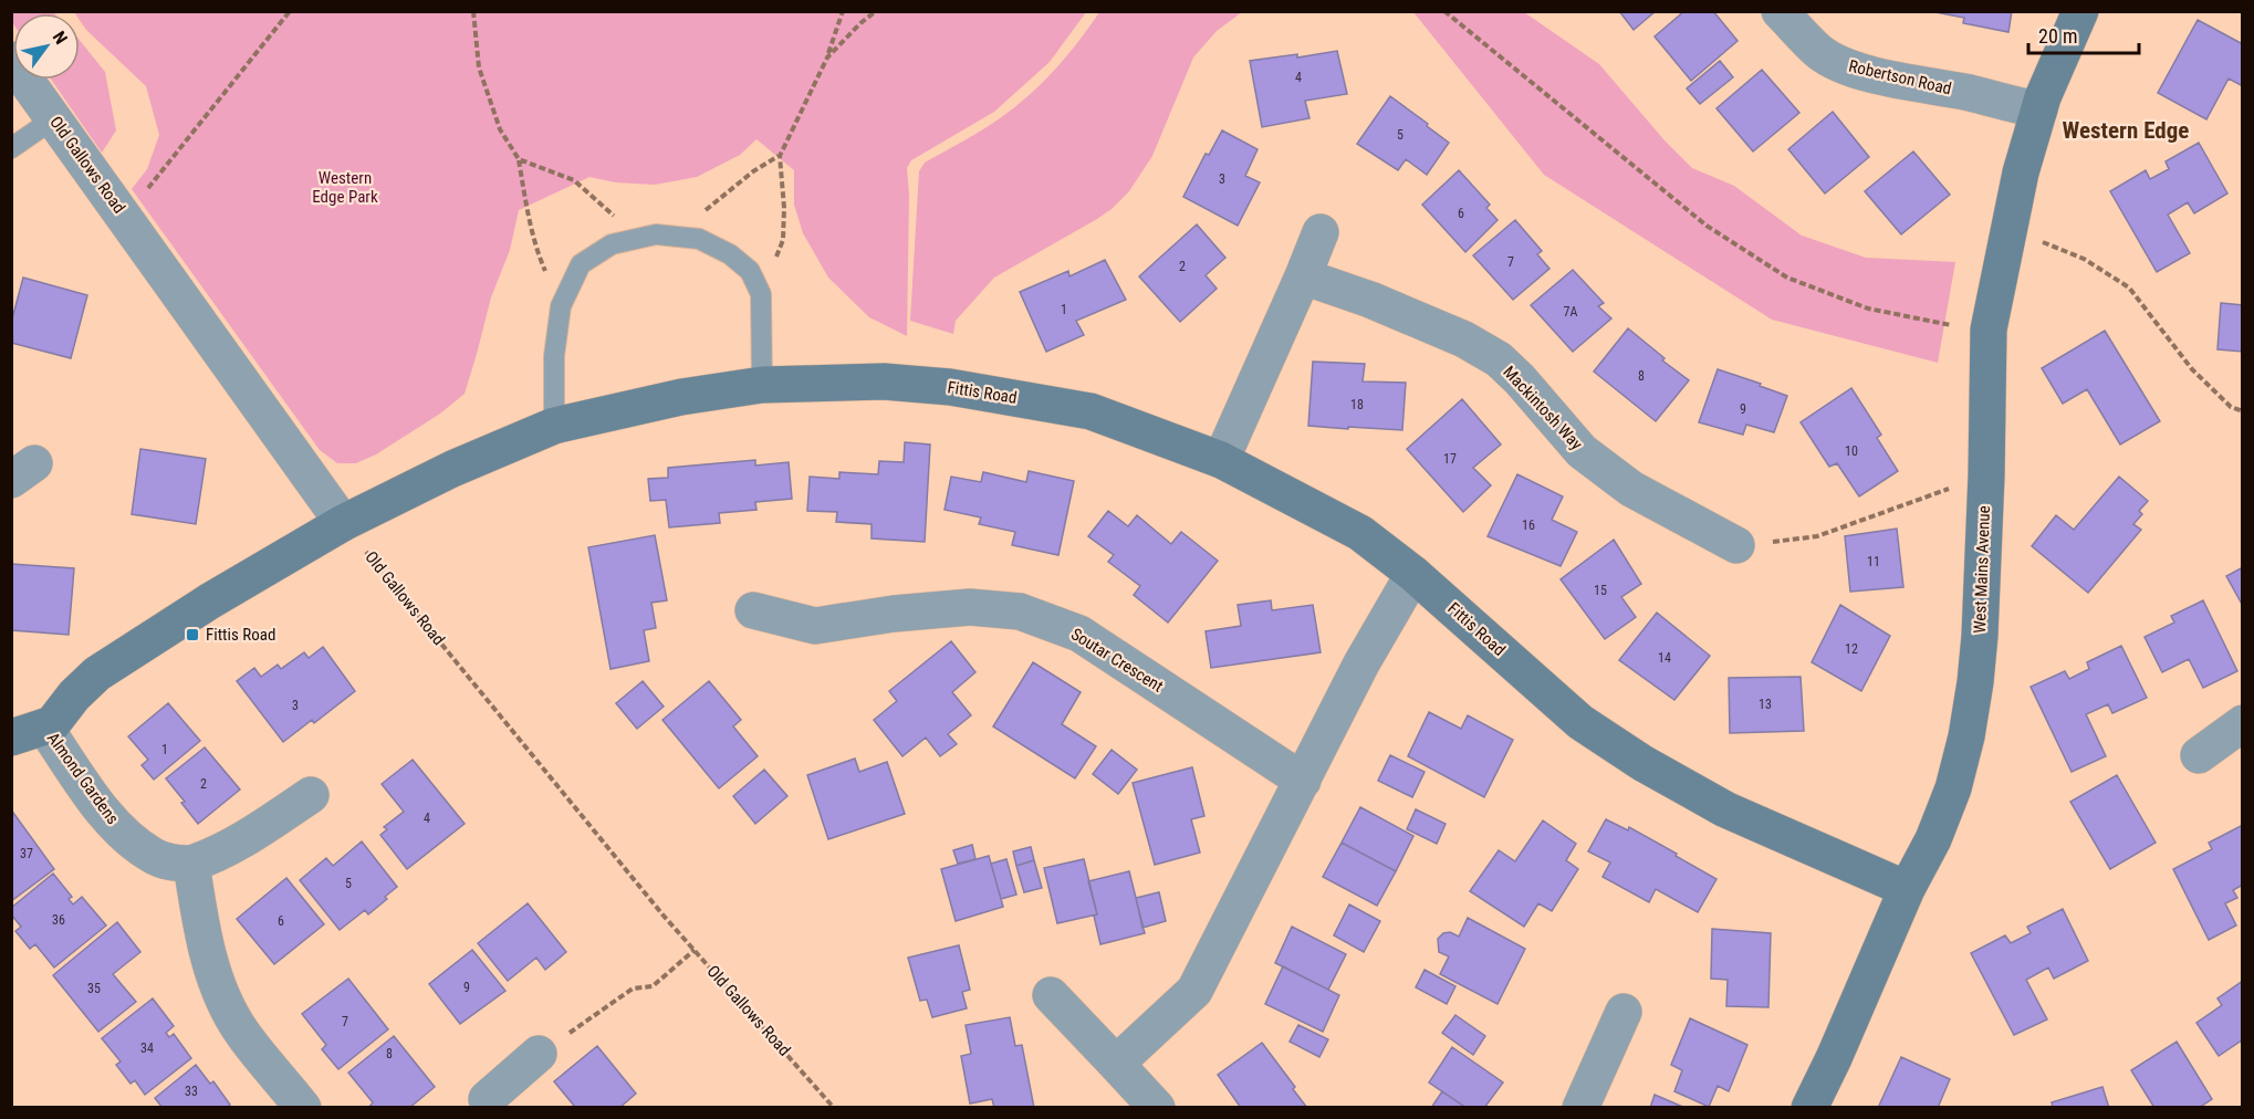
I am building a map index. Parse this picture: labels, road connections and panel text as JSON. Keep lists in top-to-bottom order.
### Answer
{
  "streets": {
    "street": [
      "Robertson Road",
      "Old Gallows Road",
      "Fittis Road",
      "Mackintosh Way",
      "West Mains Avenue",
      "Soutar Crescent",
      "Almond Gardens"
    ]
  },
  "crossings": [
    ["Robertson Road", "West Mains Avenue"],
    ["Old Gallows Road", "Fittis Road"],
    ["Fittis Road", "West Mains Avenue"],
    ["Fittis Road", "Almond Gardens"]
  ],
  "districts": ["Western Edge"],
  "parks": ["Western Edge Park"],
  "places": {
    "transit": ["Fittis Road"]
  },
  "house_numbers": [
    "4",
    "5",
    "3",
    "6",
    "7",
    "2",
    "1",
    "7A",
    "8",
    "18",
    "9",
    "10",
    "17",
    "16",
    "11",
    "15",
    "12",
    "14",
    "13",
    "3",
    "1",
    "2",
    "4",
    "37",
    "5",
    "36",
    "6",
    "9",
    "35",
    "7",
    "34",
    "8",
    "33"
  ],
  "scale_bar": "20 m",
  "north": "top right"
}
